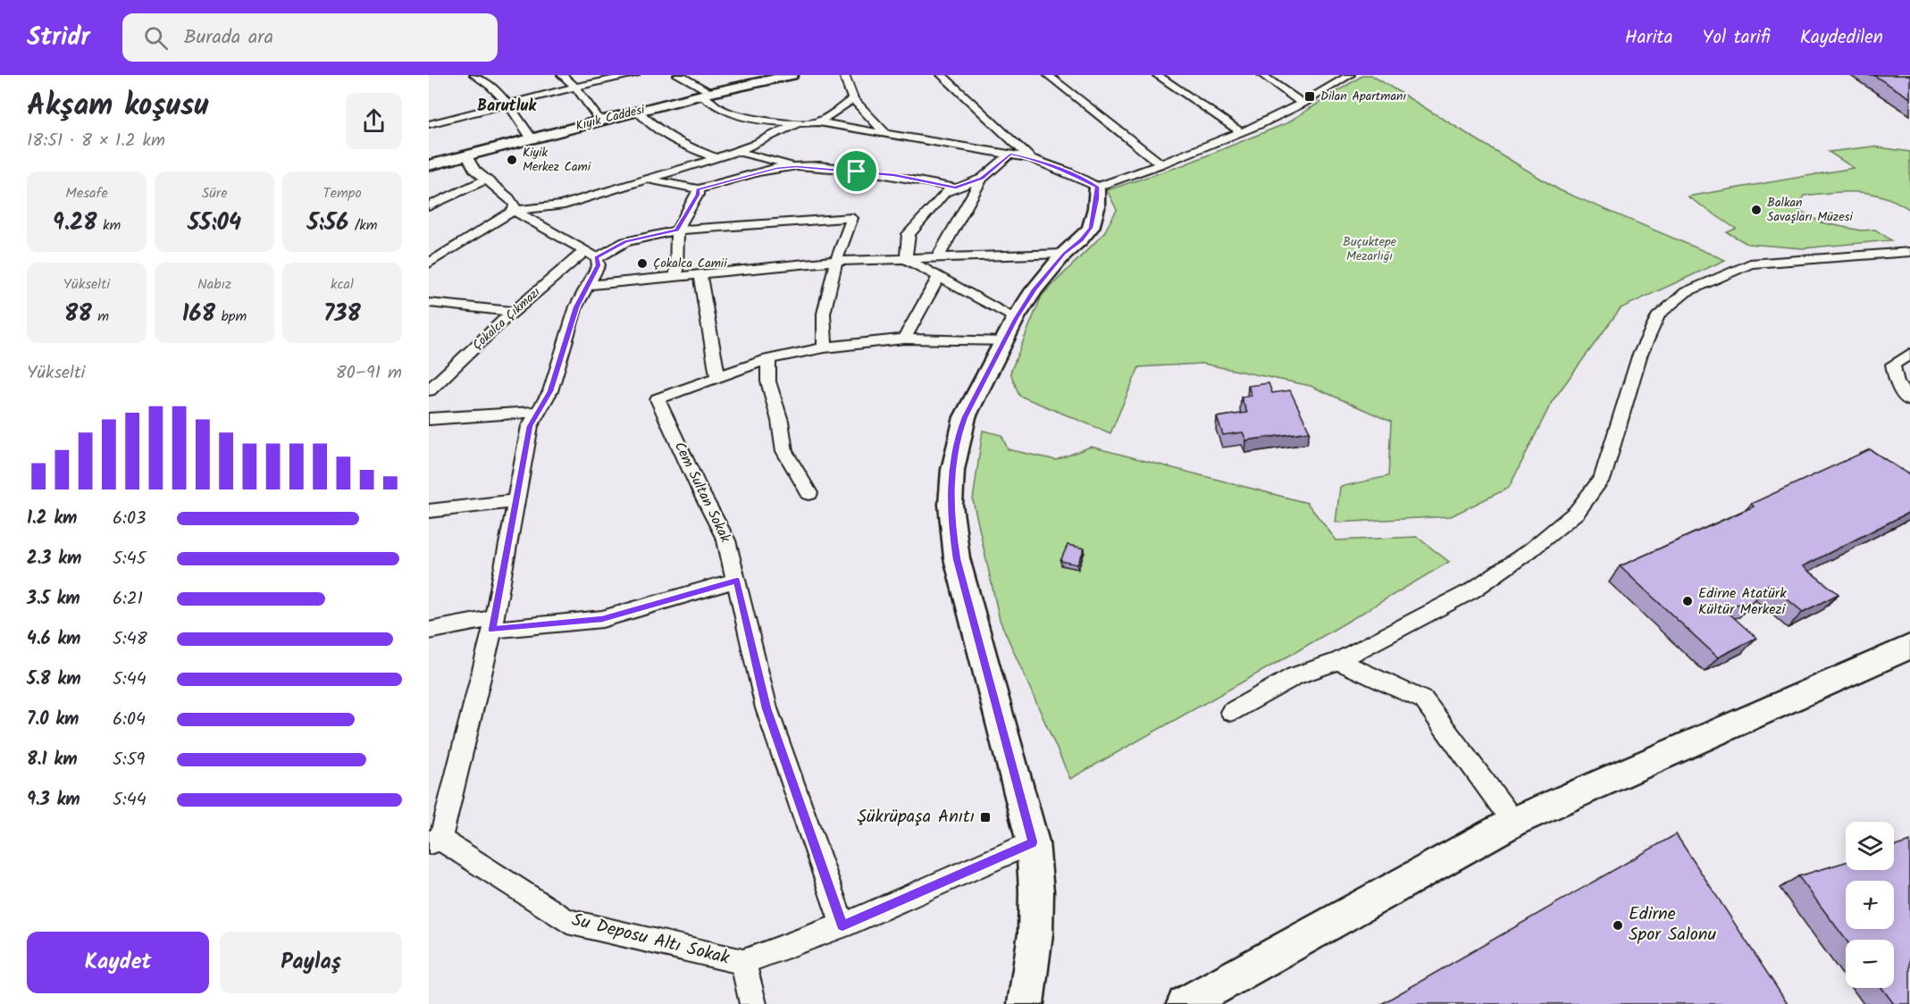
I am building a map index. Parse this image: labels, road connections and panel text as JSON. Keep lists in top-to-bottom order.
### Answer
{
  "streets": {
    "main road": ["Kıyık Caddesi"],
    "street": ["Çokalca Çıkmazı", "Cem Sultan Sokak", "Su Deposu Altı Sokak"]
  },
  "crossings": [
    ["Cem Sultan Sokak", "Su Deposu Altı Sokak"]
  ],
  "districts": ["Barutluk"],
  "parks": ["Buçuktepe Mezarlığı"],
  "places": {
    "transit": ["Dilan Apartmanı", "Şükrüpaşa Anıtı"],
    "other": [
      "Kiyik Merkez Cami",
      "Balkan Savaşları Müzesi",
      "Çokalca Camii",
      "Edirne Atatürk Kültür Merkezi",
      "Edirne Spor Salonu"
    ]
  },
  "page": {
    "header": "Stridr",
    "search": "Burada ara",
    "nav": ["Harita", "Yol tarifi", "Kaydedilen"],
    "heading": ["Akşam koşusu", "18:51 · 8 × 1.2 km"],
    "stats": [
      ["Mesafe", "9.28 km"],
      ["Süre", "55:04"],
      ["Tempo", "5:56 /km"],
      ["Yükselti", "88 m"],
      ["Nabız", "168 bpm"],
      ["kcal", "738"]
    ],
    "chart": ["Yükselti", "80–91 m"],
    "list": [
      {
        "name": "1.2 km",
        "note": "6:03"
      },
      {
        "name": "2.3 km",
        "note": "5:45"
      },
      {
        "name": "3.5 km",
        "note": "6:21"
      },
      {
        "name": "4.6 km",
        "note": "5:48"
      },
      {
        "name": "5.8 km",
        "note": "5:44"
      },
      {
        "name": "7.0 km",
        "note": "6:04"
      },
      {
        "name": "8.1 km",
        "note": "5:59"
      },
      {
        "name": "9.3 km",
        "note": "5:44"
      }
    ],
    "map_buttons": ["+", "−"],
    "buttons": ["Kaydet", "Paylaş"]
  }
}
